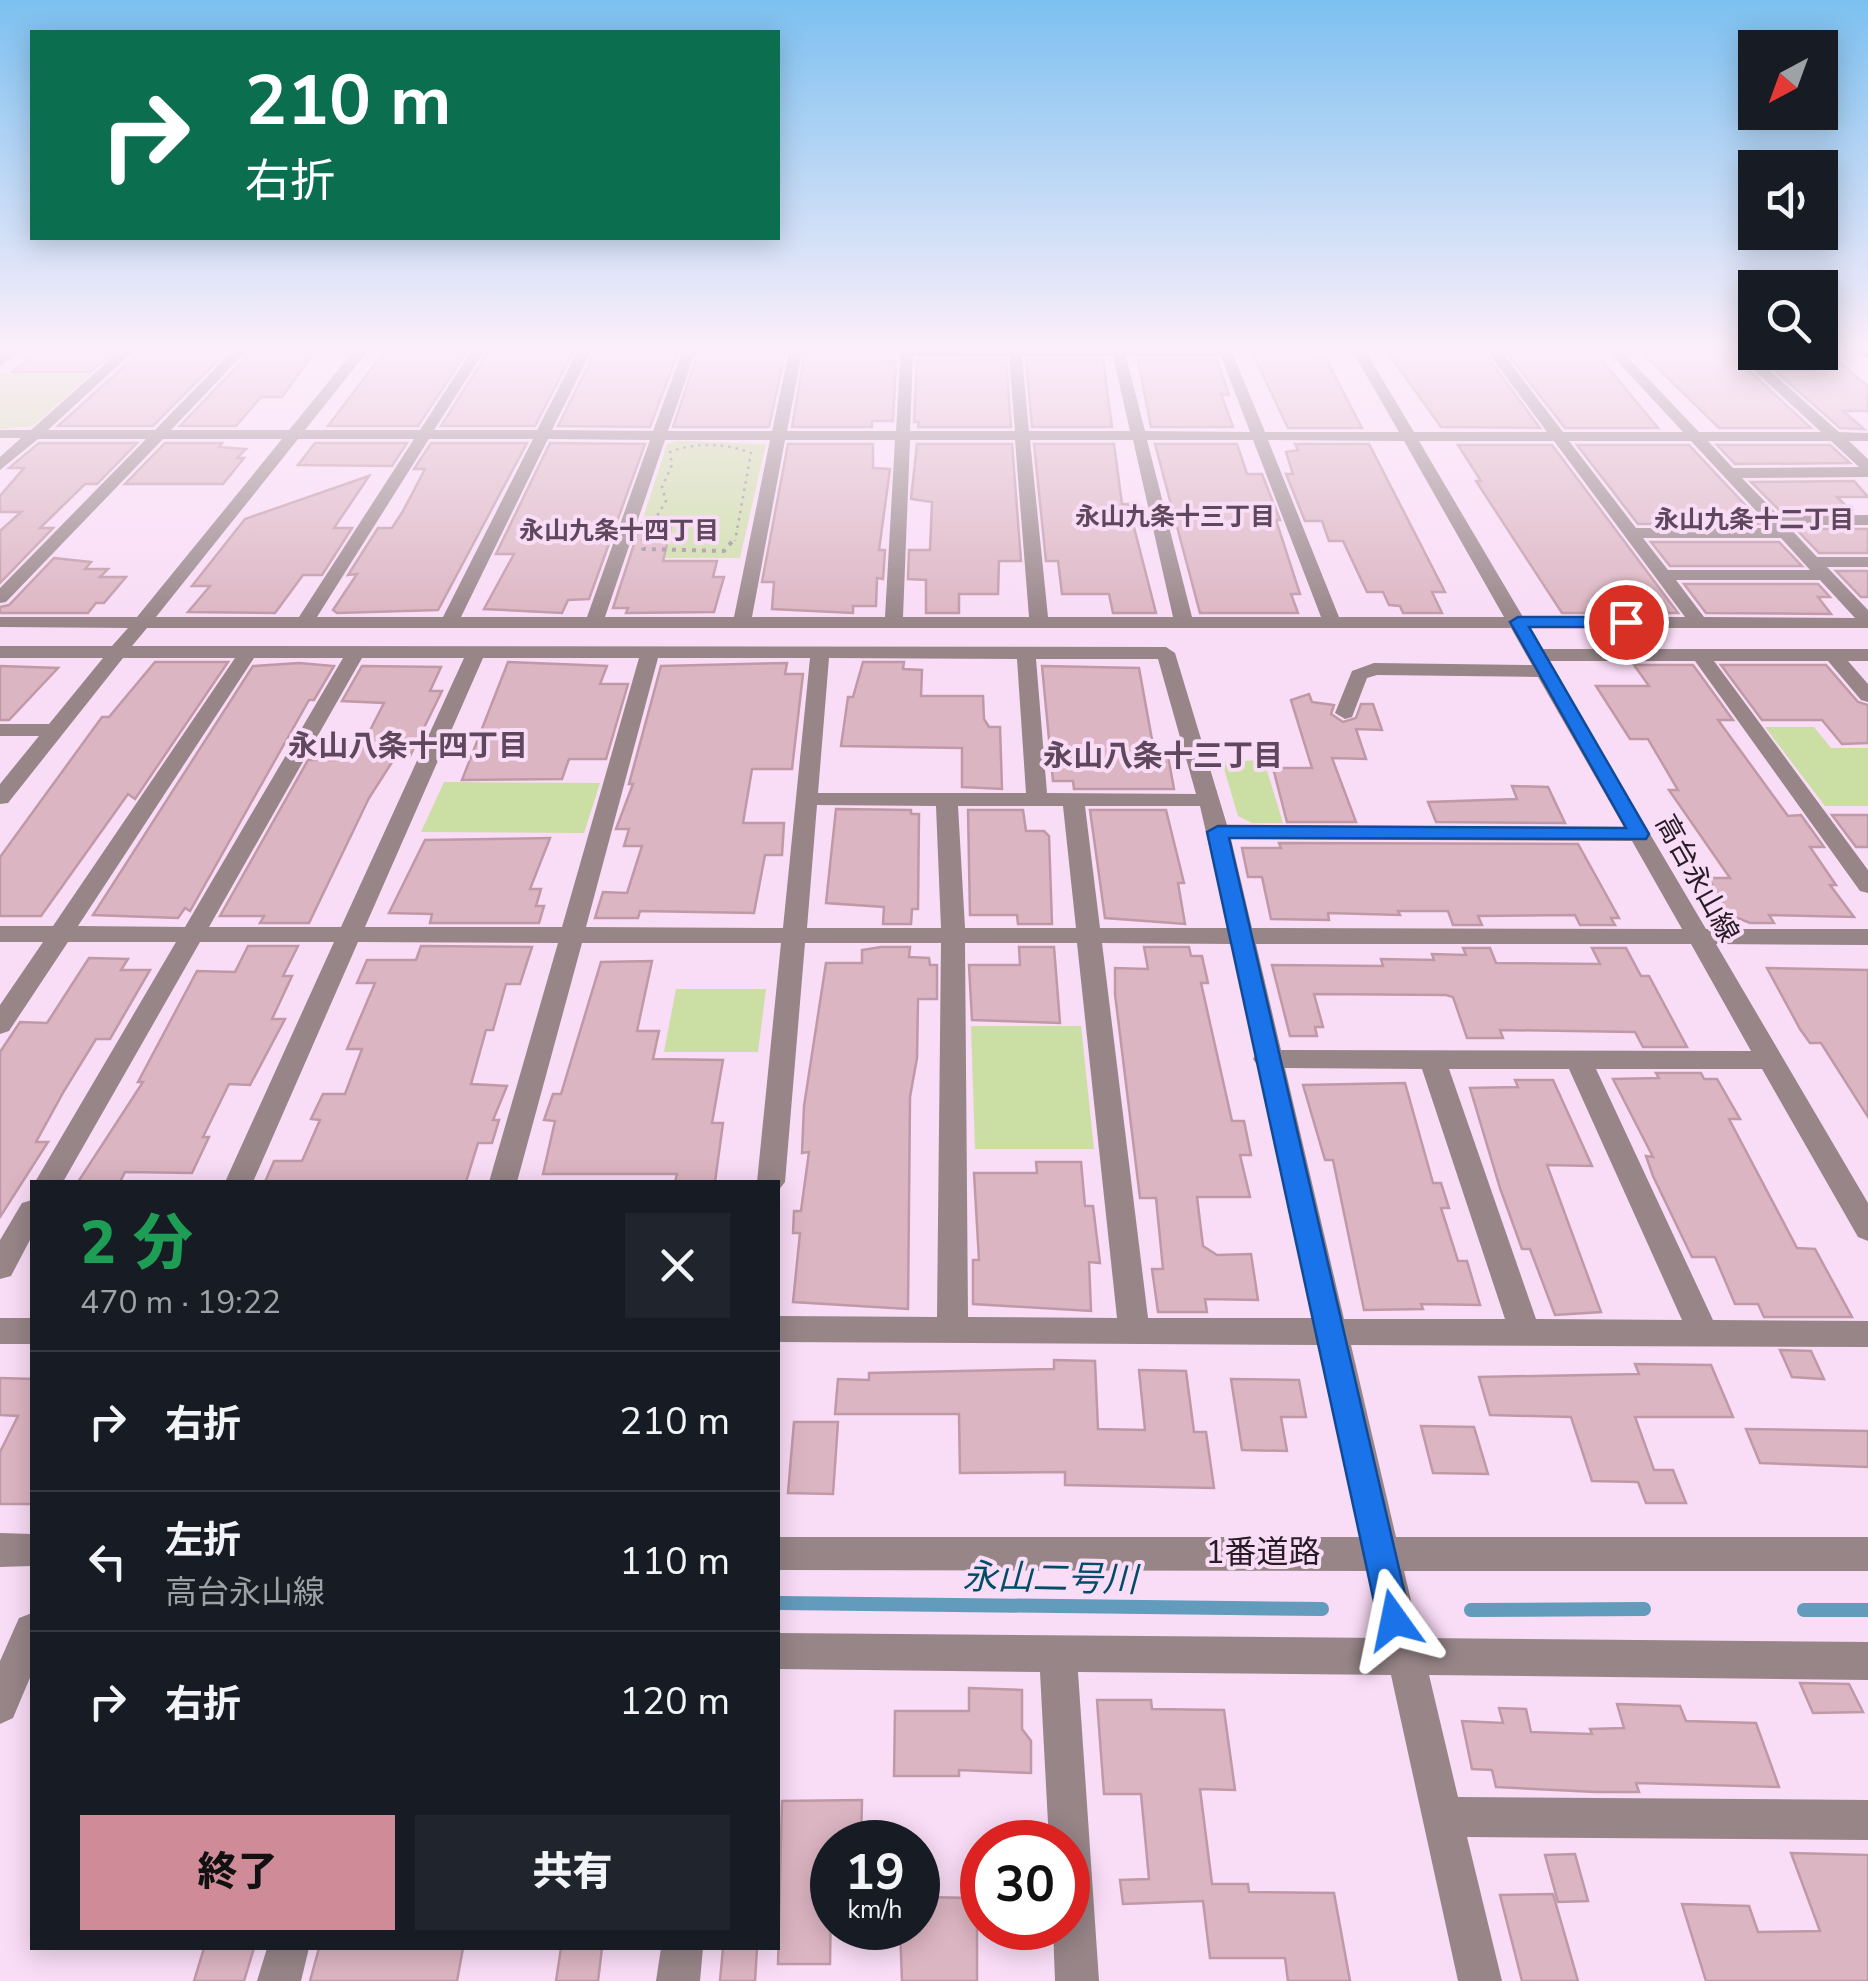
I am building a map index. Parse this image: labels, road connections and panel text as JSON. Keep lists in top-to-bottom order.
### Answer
{
  "streets": {
    "street": ["高台永山線", "1番道路"]
  },
  "districts": [
    "永山九条十三丁目",
    "永山九条十二丁目",
    "永山九条十四丁目",
    "永山八条十四丁目",
    "永山八条十三丁目"
  ],
  "water": ["永山二号川"],
  "north": "bottom left",
  "page": {
    "turn": ["210 m", "右折"],
    "heading": ["2 分", "470 m · 19:22"],
    "list": [
      {
        "name": "右折",
        "value": "210 m"
      },
      {
        "name": "左折",
        "note": "高台永山線",
        "value": "110 m"
      },
      {
        "name": "右折",
        "value": "120 m"
      }
    ],
    "buttons": ["終了", "共有"],
    "speed": "19 km/h",
    "limit": "30"
  }
}
